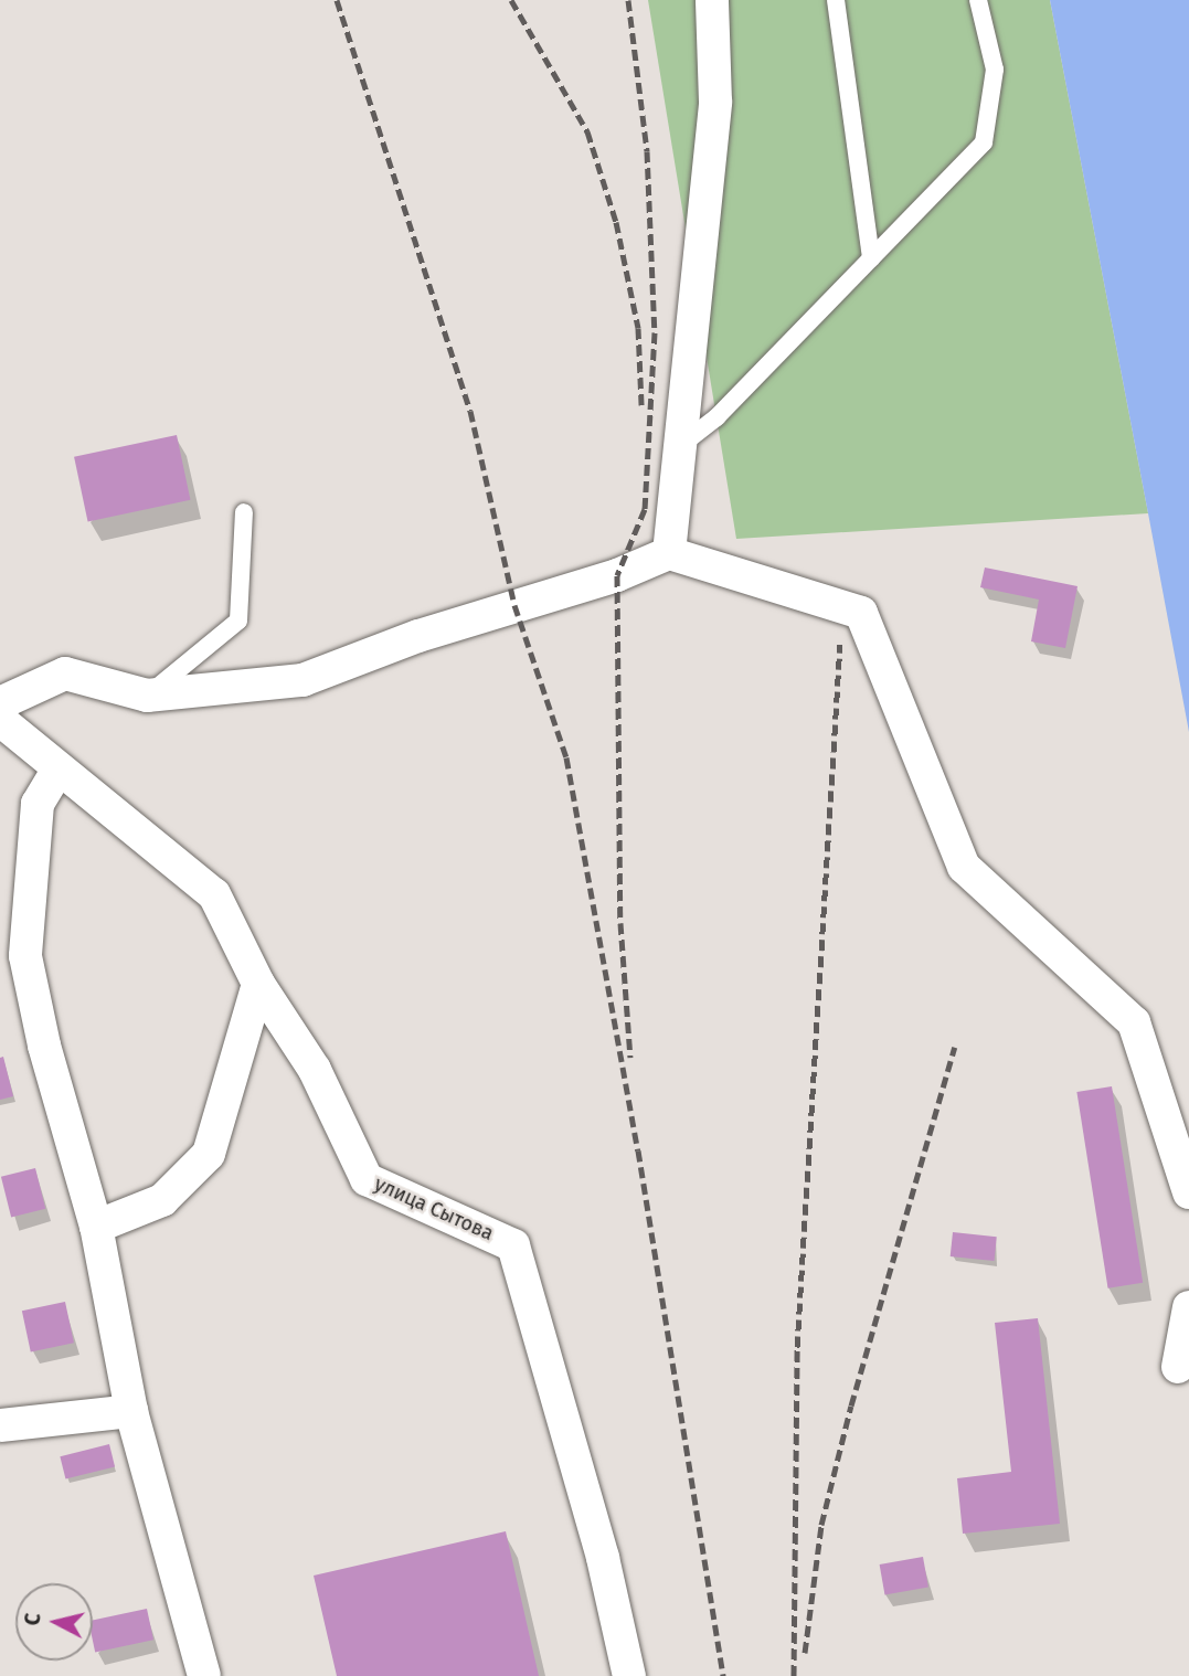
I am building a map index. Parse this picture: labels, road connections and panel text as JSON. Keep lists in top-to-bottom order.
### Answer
{
  "streets": {
    "street": ["улица Сытова"]
  },
  "north": "left"
}
